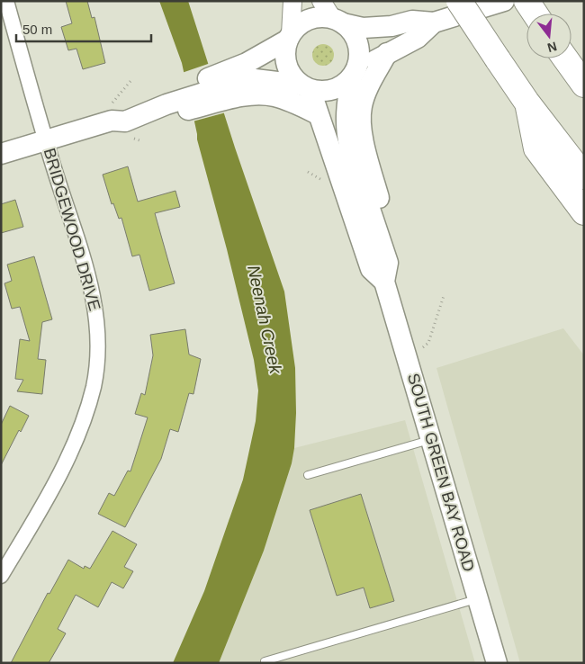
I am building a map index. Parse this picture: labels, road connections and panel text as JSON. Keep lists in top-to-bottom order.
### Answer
{
  "streets": {
    "main road": ["SOUTH GREEN BAY ROAD"],
    "street": ["BRIDGEWOOD DRIVE"]
  },
  "water": ["Neenah Creek"],
  "scale_bar": "50 m",
  "north": "bottom"
}
